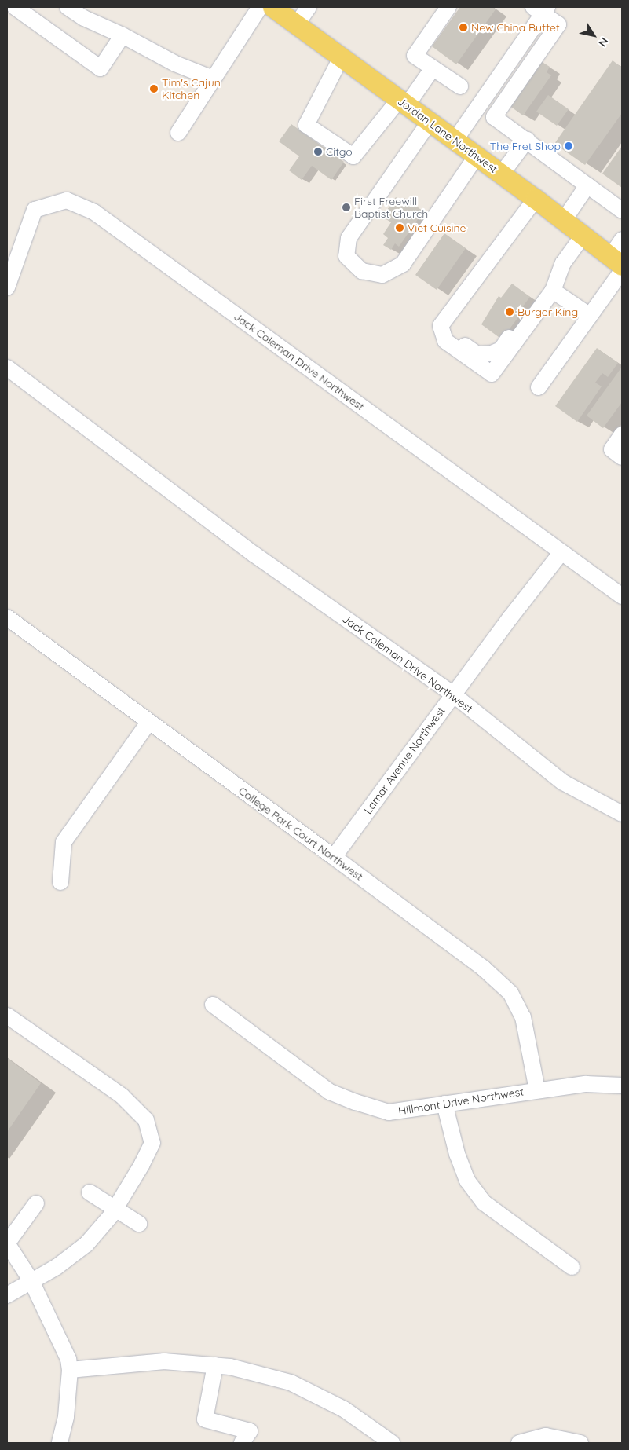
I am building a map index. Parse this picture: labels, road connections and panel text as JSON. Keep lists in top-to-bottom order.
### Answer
{
  "streets": {
    "main road": ["Jordan Lane Northwest"],
    "street": [
      "Jack Coleman Drive Northwest",
      "Lamar Avenue Northwest",
      "College Park Court Northwest",
      "Hillmont Drive Northwest"
    ]
  },
  "crossings": [
    ["Jack Coleman Drive Northwest", "Lamar Avenue Northwest"],
    ["Lamar Avenue Northwest", "College Park Court Northwest"],
    ["College Park Court Northwest", "Hillmont Drive Northwest"]
  ],
  "places": [
    "New China Buffet",
    "Tim's Cajun Kitchen",
    "The Fret Shop",
    "Citgo",
    "First Freewill Baptist Church",
    "Viet Cuisine",
    "Burger King"
  ],
  "north": "bottom right"
}
